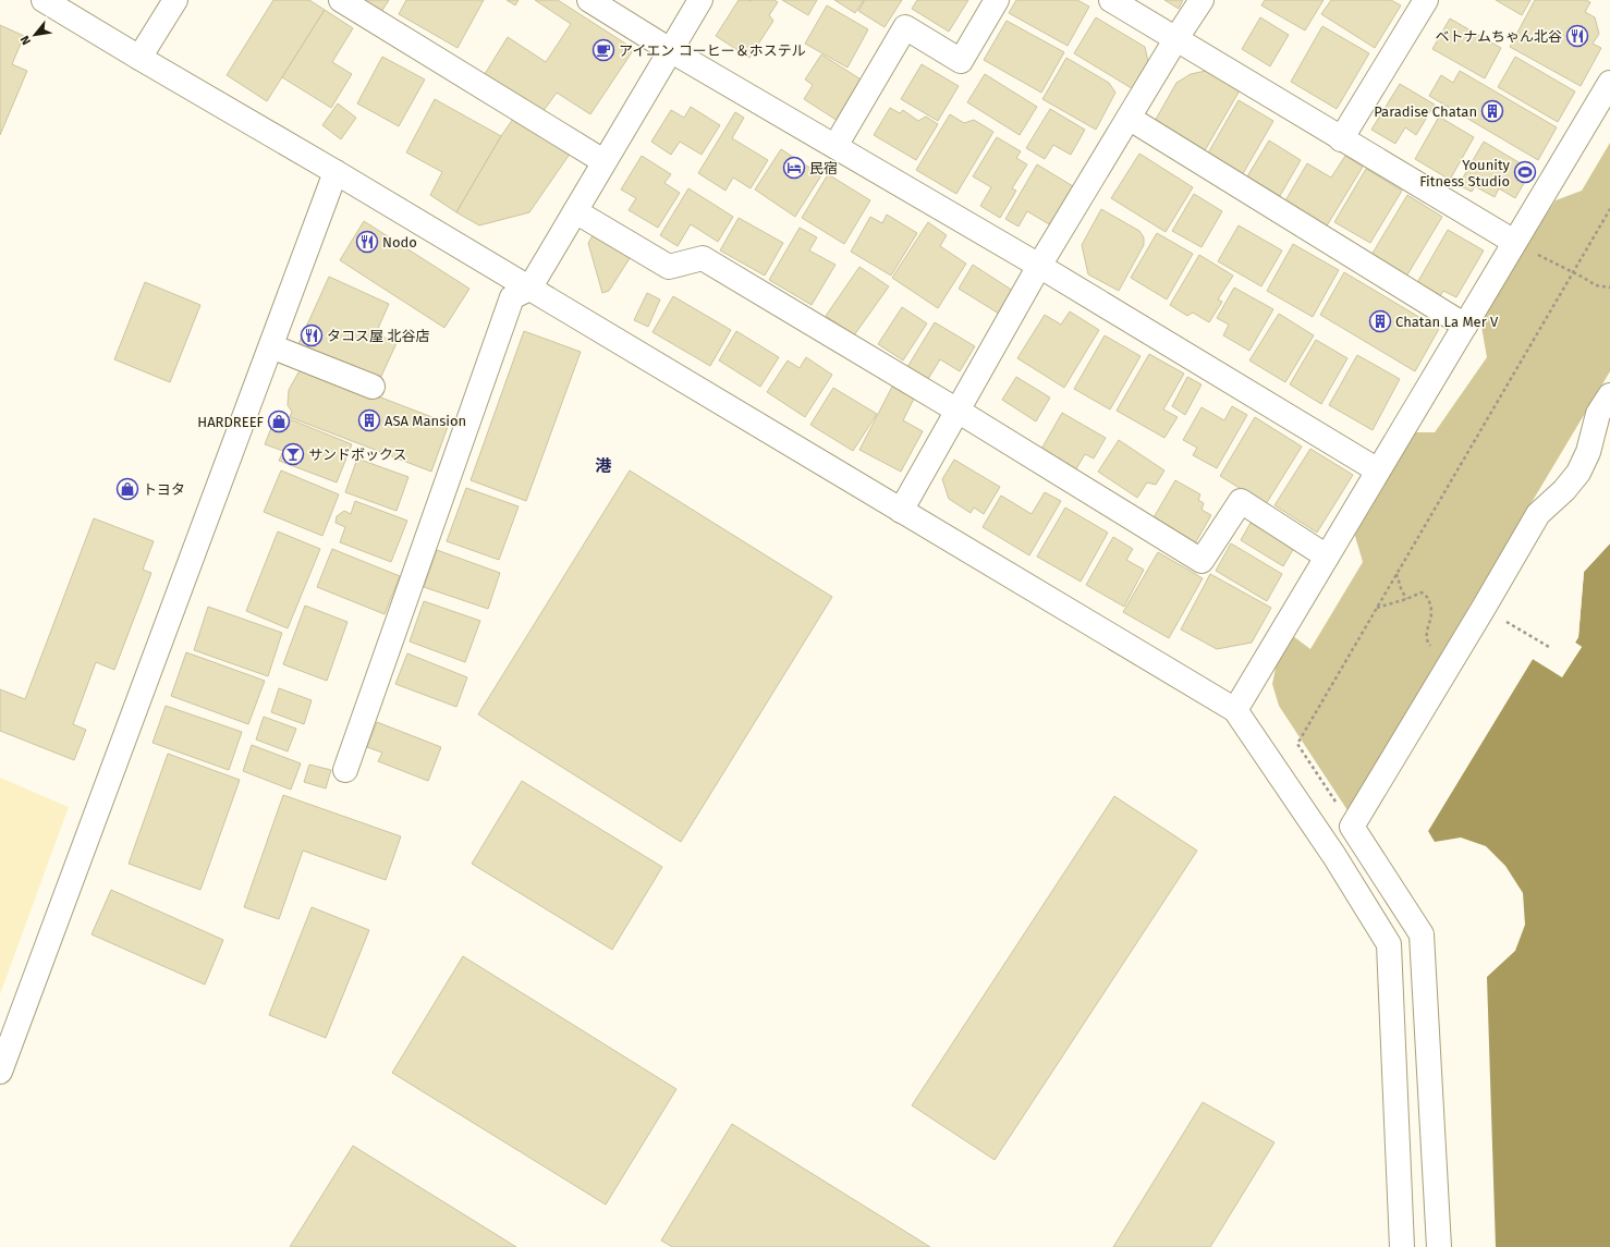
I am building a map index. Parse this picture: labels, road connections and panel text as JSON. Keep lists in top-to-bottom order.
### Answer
{
  "districts": ["港"],
  "places": {
    "restaurant": ["ベトナムちゃん北谷", "Nodo", "タコス屋 北谷店"],
    "cafe": ["アイエン コーヒー＆ホステル"],
    "building": ["Paradise Chatan", "Chatan La Mer V", "ASA Mansion"],
    "hotel": ["民宿"],
    "sports": ["Younity Fitness Studio"],
    "shop": ["HARDREEF", "トヨタ"],
    "bar": ["サンドボックス"]
  },
  "north": "bottom left"
}
